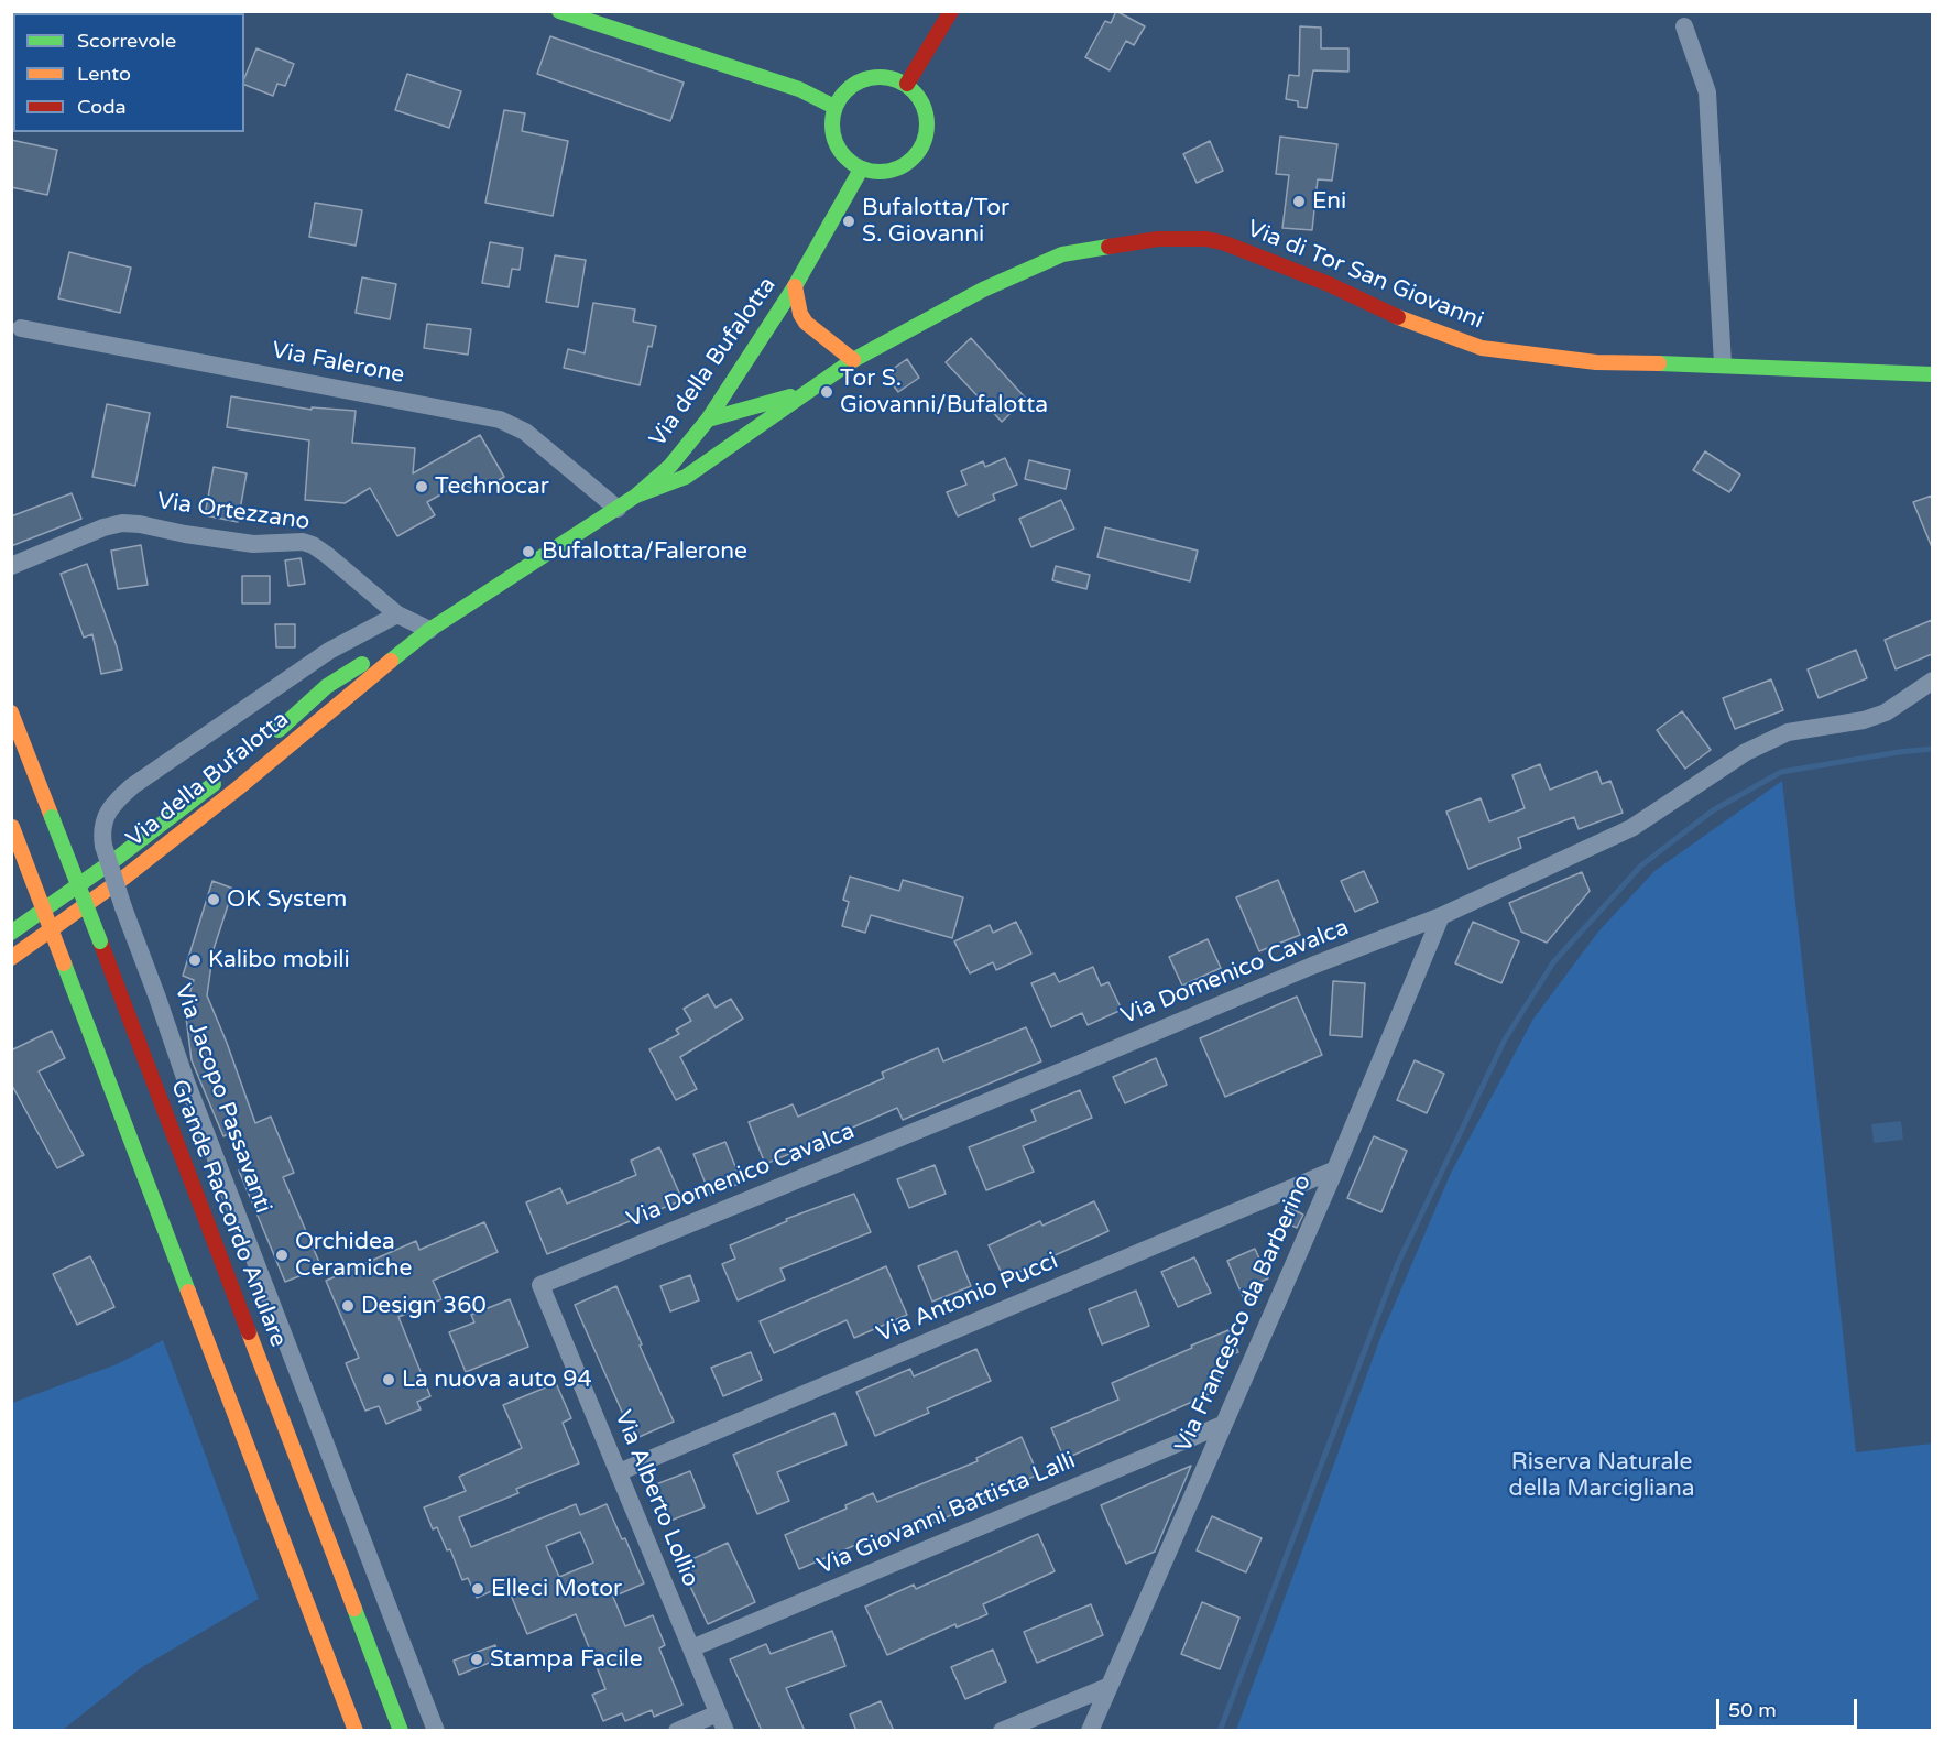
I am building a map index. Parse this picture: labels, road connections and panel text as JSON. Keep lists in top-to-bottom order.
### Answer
{
  "streets": {
    "main road": ["Via di Tor San Giovanni", "Via della Bufalotta", "Grande Raccordo Anulare"],
    "street": [
      "Via Falerone",
      "Via Ortezzano",
      "Via Domenico Cavalca",
      "Via Jacopo Passavanti",
      "Via Antonio Pucci",
      "Via Francesco da Barberino",
      "Via Alberto Lollio",
      "Via Giovanni Battista Lalli"
    ]
  },
  "crossings": [
    ["Via della Bufalotta", "Via Falerone"],
    ["Via della Bufalotta", "Via Ortezzano"],
    ["Via Ortezzano", "Via Jacopo Passavanti"],
    ["Via Domenico Cavalca", "Via Francesco da Barberino"],
    ["Via Domenico Cavalca", "Via Alberto Lollio"],
    ["Via Antonio Pucci", "Via Francesco da Barberino"],
    ["Via Antonio Pucci", "Via Alberto Lollio"],
    ["Via Francesco da Barberino", "Via Giovanni Battista Lalli"],
    ["Via Alberto Lollio", "Via Giovanni Battista Lalli"]
  ],
  "parks": ["Riserva Naturale della Marcigliana"],
  "places": [
    "Eni",
    "Bufalotta/Tor S. Giovanni",
    "Tor S. Giovanni/Bufalotta",
    "Technocar",
    "Bufalotta/Falerone",
    "OK System",
    "Kalibo mobili",
    "Orchidea Ceramiche",
    "Design 360",
    "La nuova auto 94",
    "Elleci Motor",
    "Stampa Facile"
  ],
  "legend": ["Scorrevole", "Lento", "Coda"],
  "scale_bar": "50 m"
}
